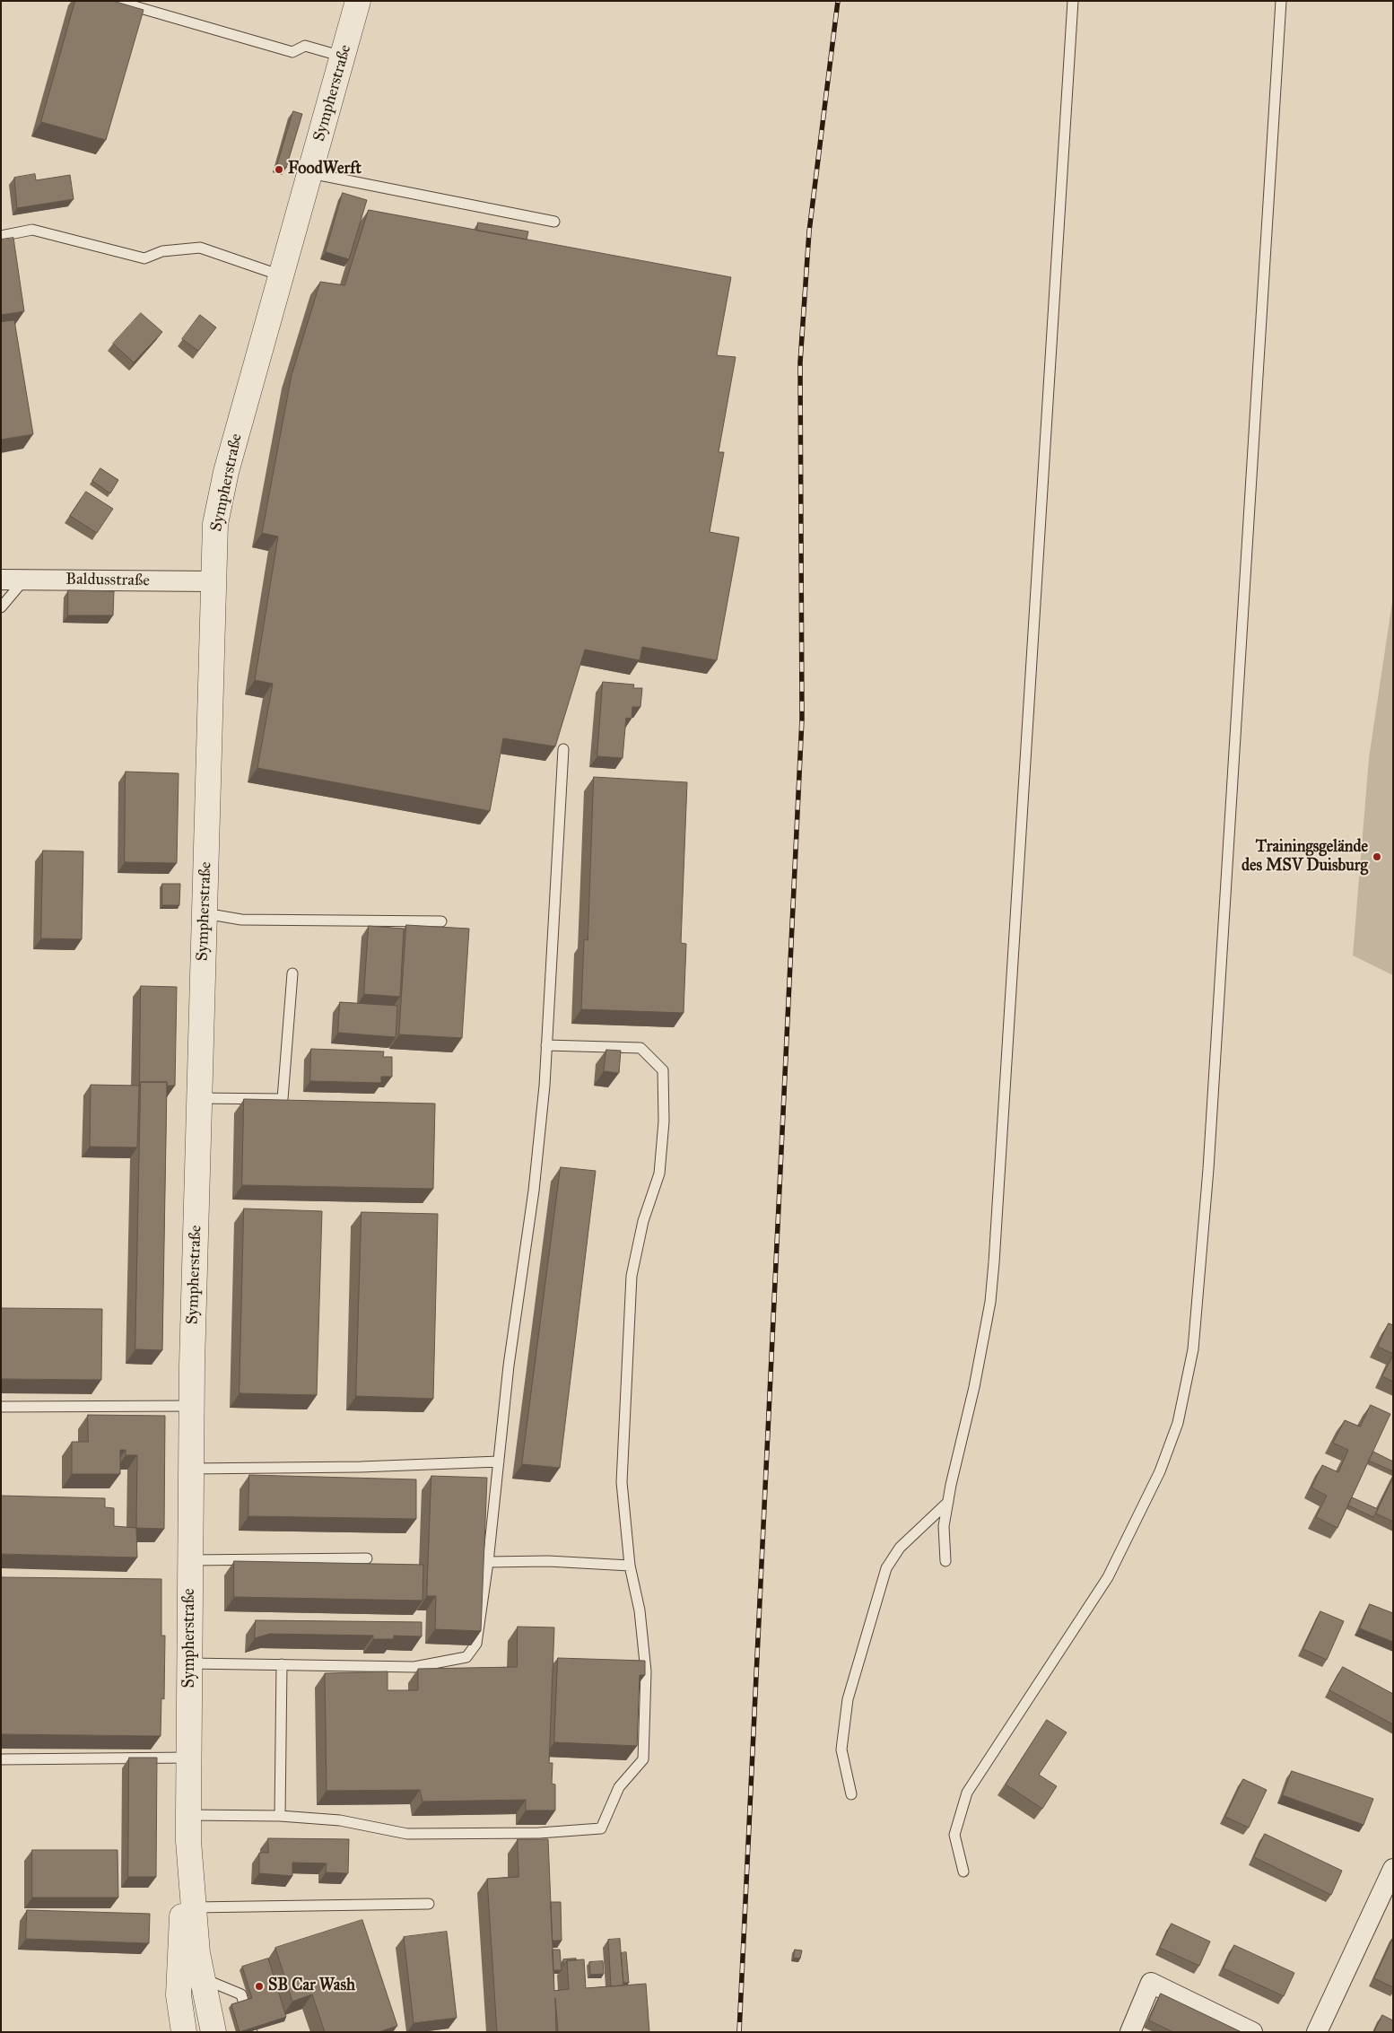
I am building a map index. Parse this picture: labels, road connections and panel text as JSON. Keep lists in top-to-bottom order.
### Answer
{
  "streets": {
    "street": ["Sympherstraße", "Baldusstraße"]
  },
  "crossings": [
    ["Sympherstraße", "Baldusstraße"]
  ],
  "places": ["FoodWerft", "Trainingsgelände des MSV Duisburg", "SB Car Wash"]
}
